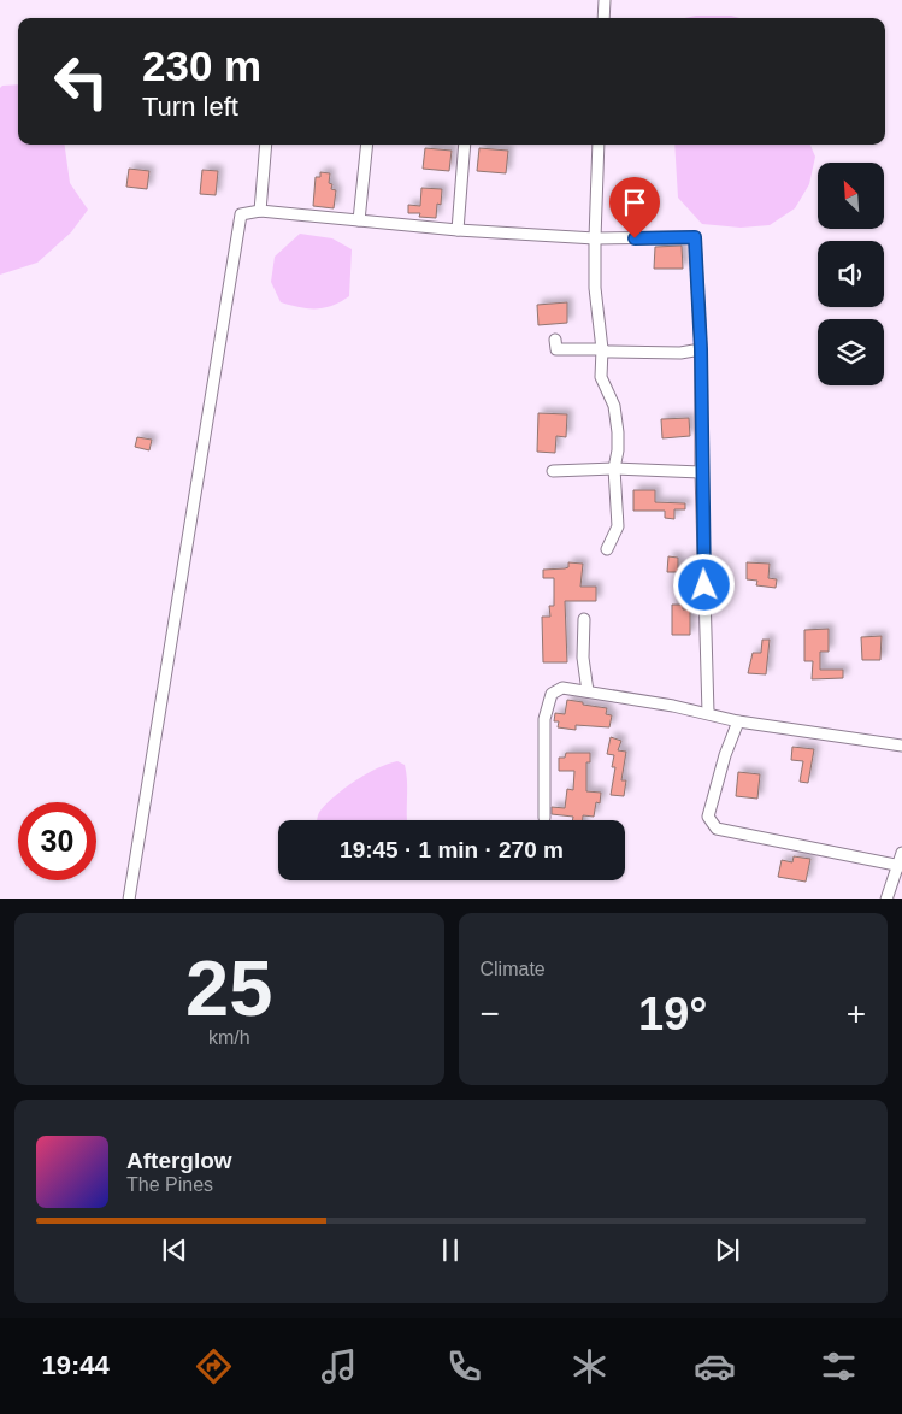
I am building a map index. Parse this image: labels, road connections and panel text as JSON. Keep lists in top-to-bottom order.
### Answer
{
  "north": "top left",
  "page": {
    "turn": ["230 m", "Turn left"],
    "limit": "30",
    "trip": "19:45 · 1 min · 270 m",
    "tile": [
      ["25", "km/h"],
      "Climate"
    ],
    "heat": ["−", "19°", "+"],
    "song": ["Afterglow", "The Pines"],
    "tabs": "19:44"
  }
}
